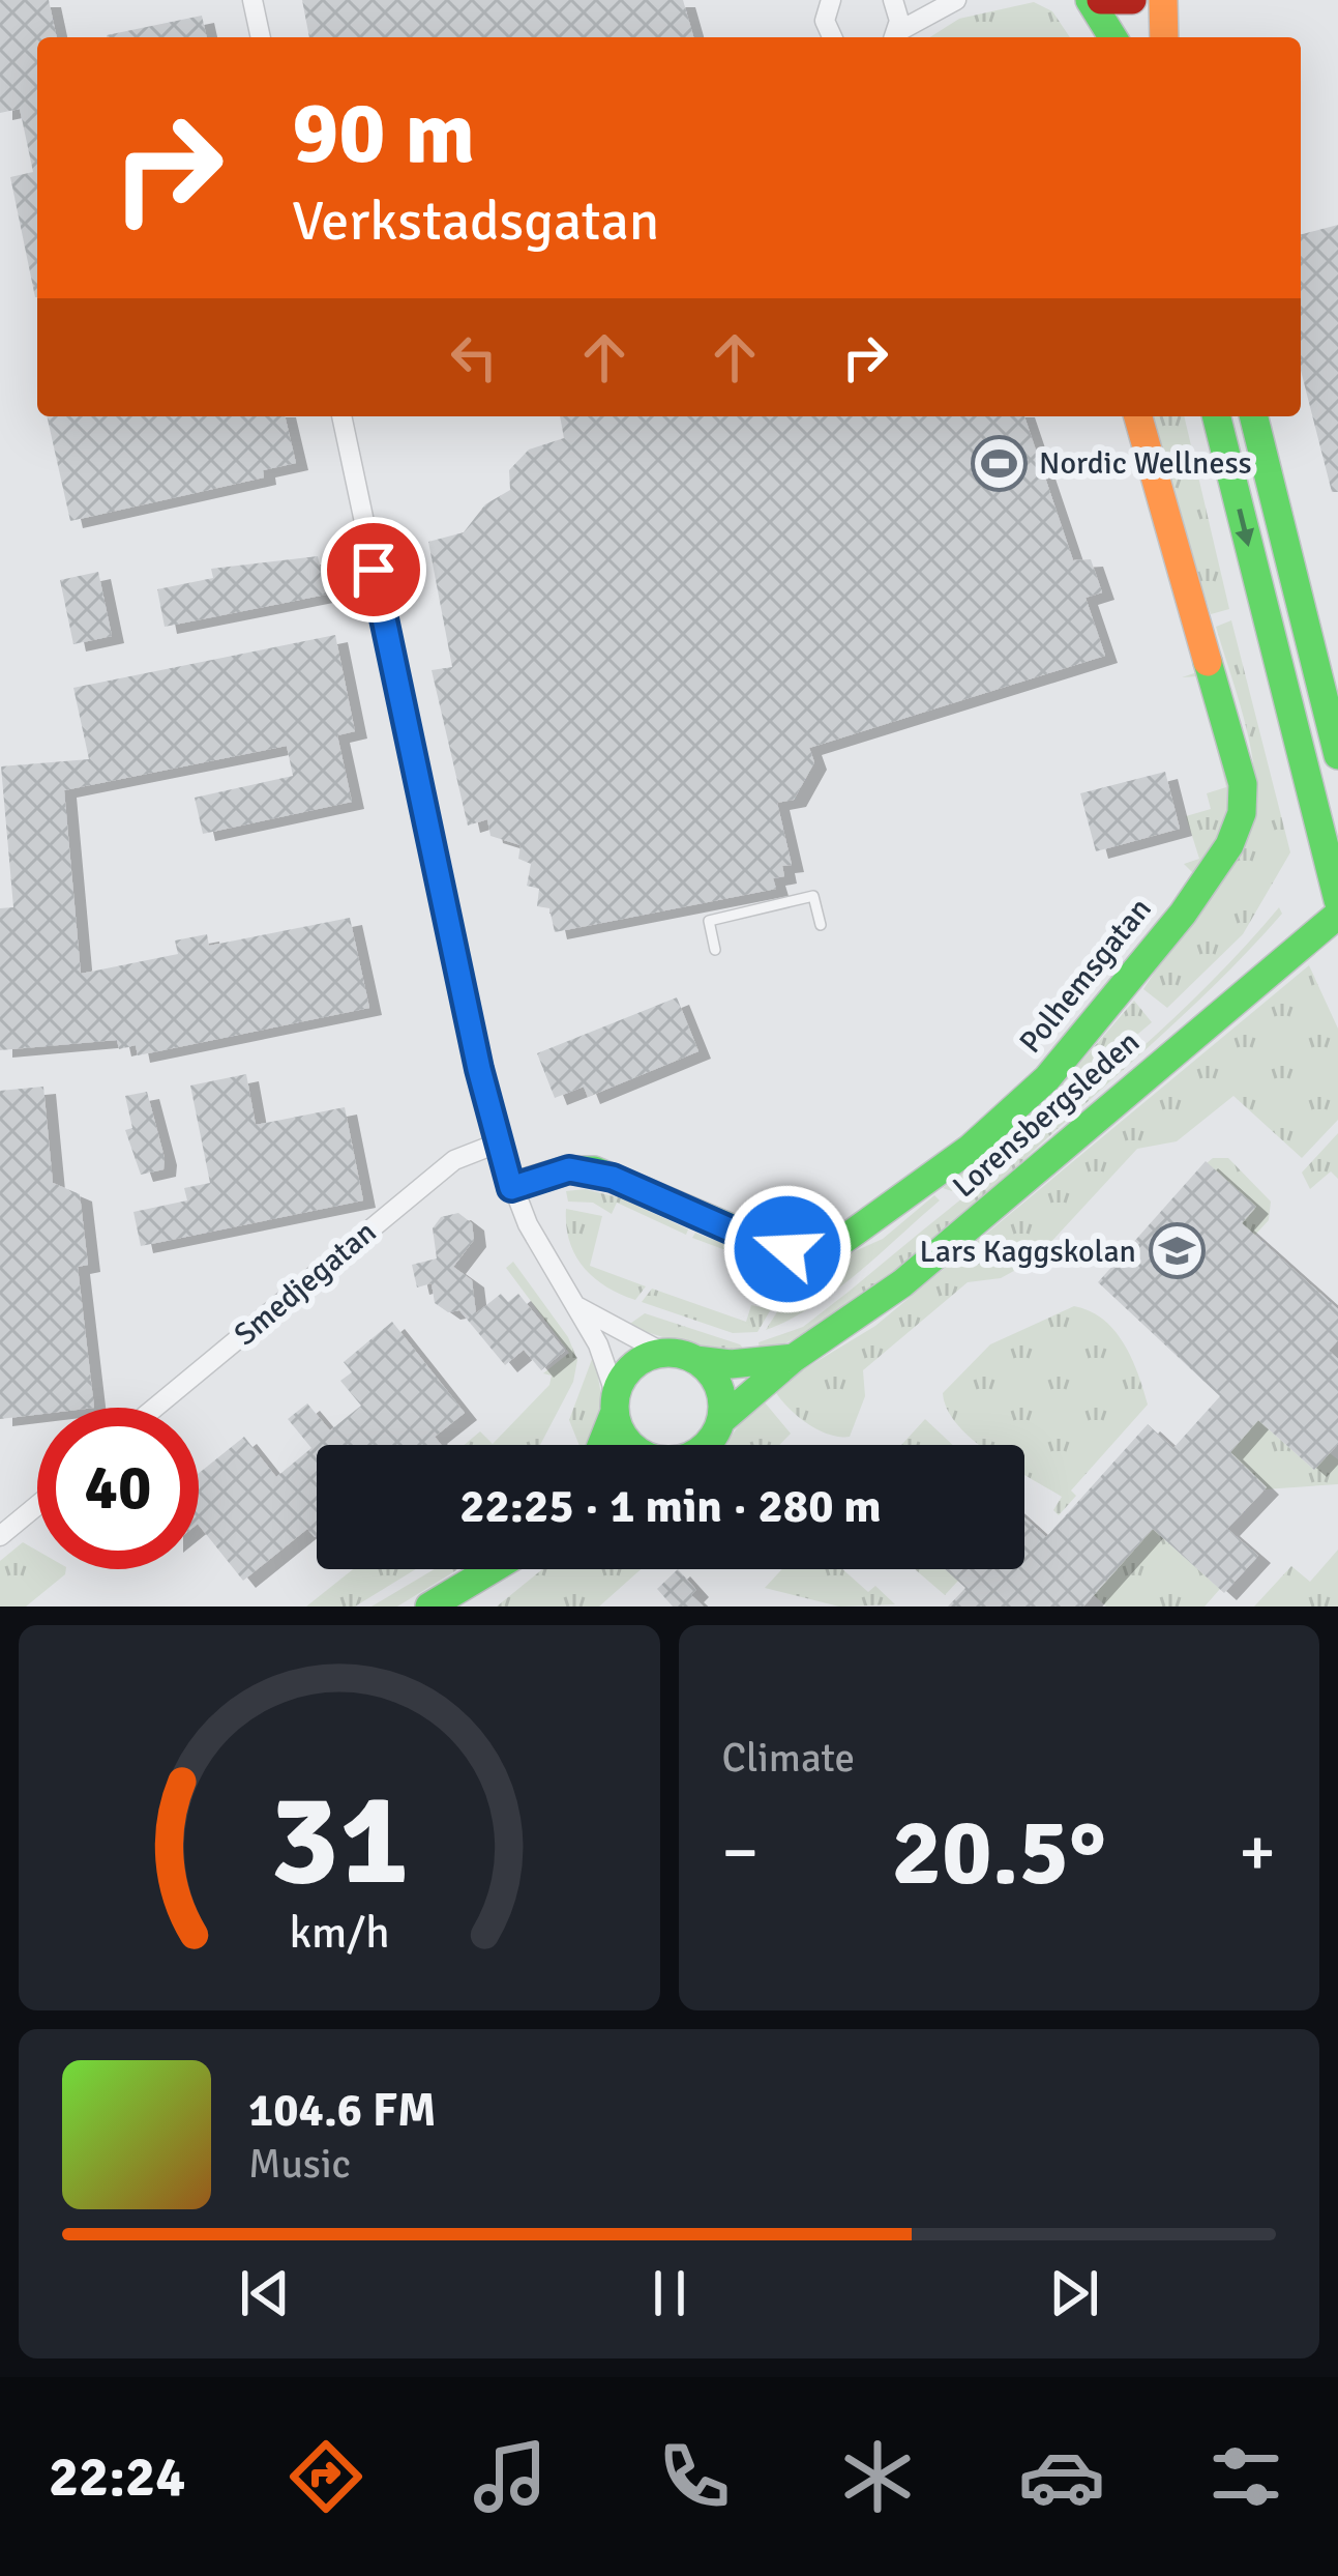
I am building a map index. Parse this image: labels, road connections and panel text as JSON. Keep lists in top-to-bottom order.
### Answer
{
  "streets": {
    "street": ["Polhemsgatan", "Lorensbergsleden", "Smedjegatan"]
  },
  "places": {
    "sports": ["Nordic Wellness"],
    "school or university": ["Lars Kaggskolan"]
  },
  "page": {
    "turn": ["90 m", "Verkstadsgatan"],
    "limit": "40",
    "trip": "22:25 · 1 min · 280 m",
    "tile": "Climate",
    "heat": ["−", "20.5°", "+"],
    "song": ["104.6 FM", "Music"],
    "tabs": "22:24",
    "gauge": ["31", "km/h"]
  }
}
